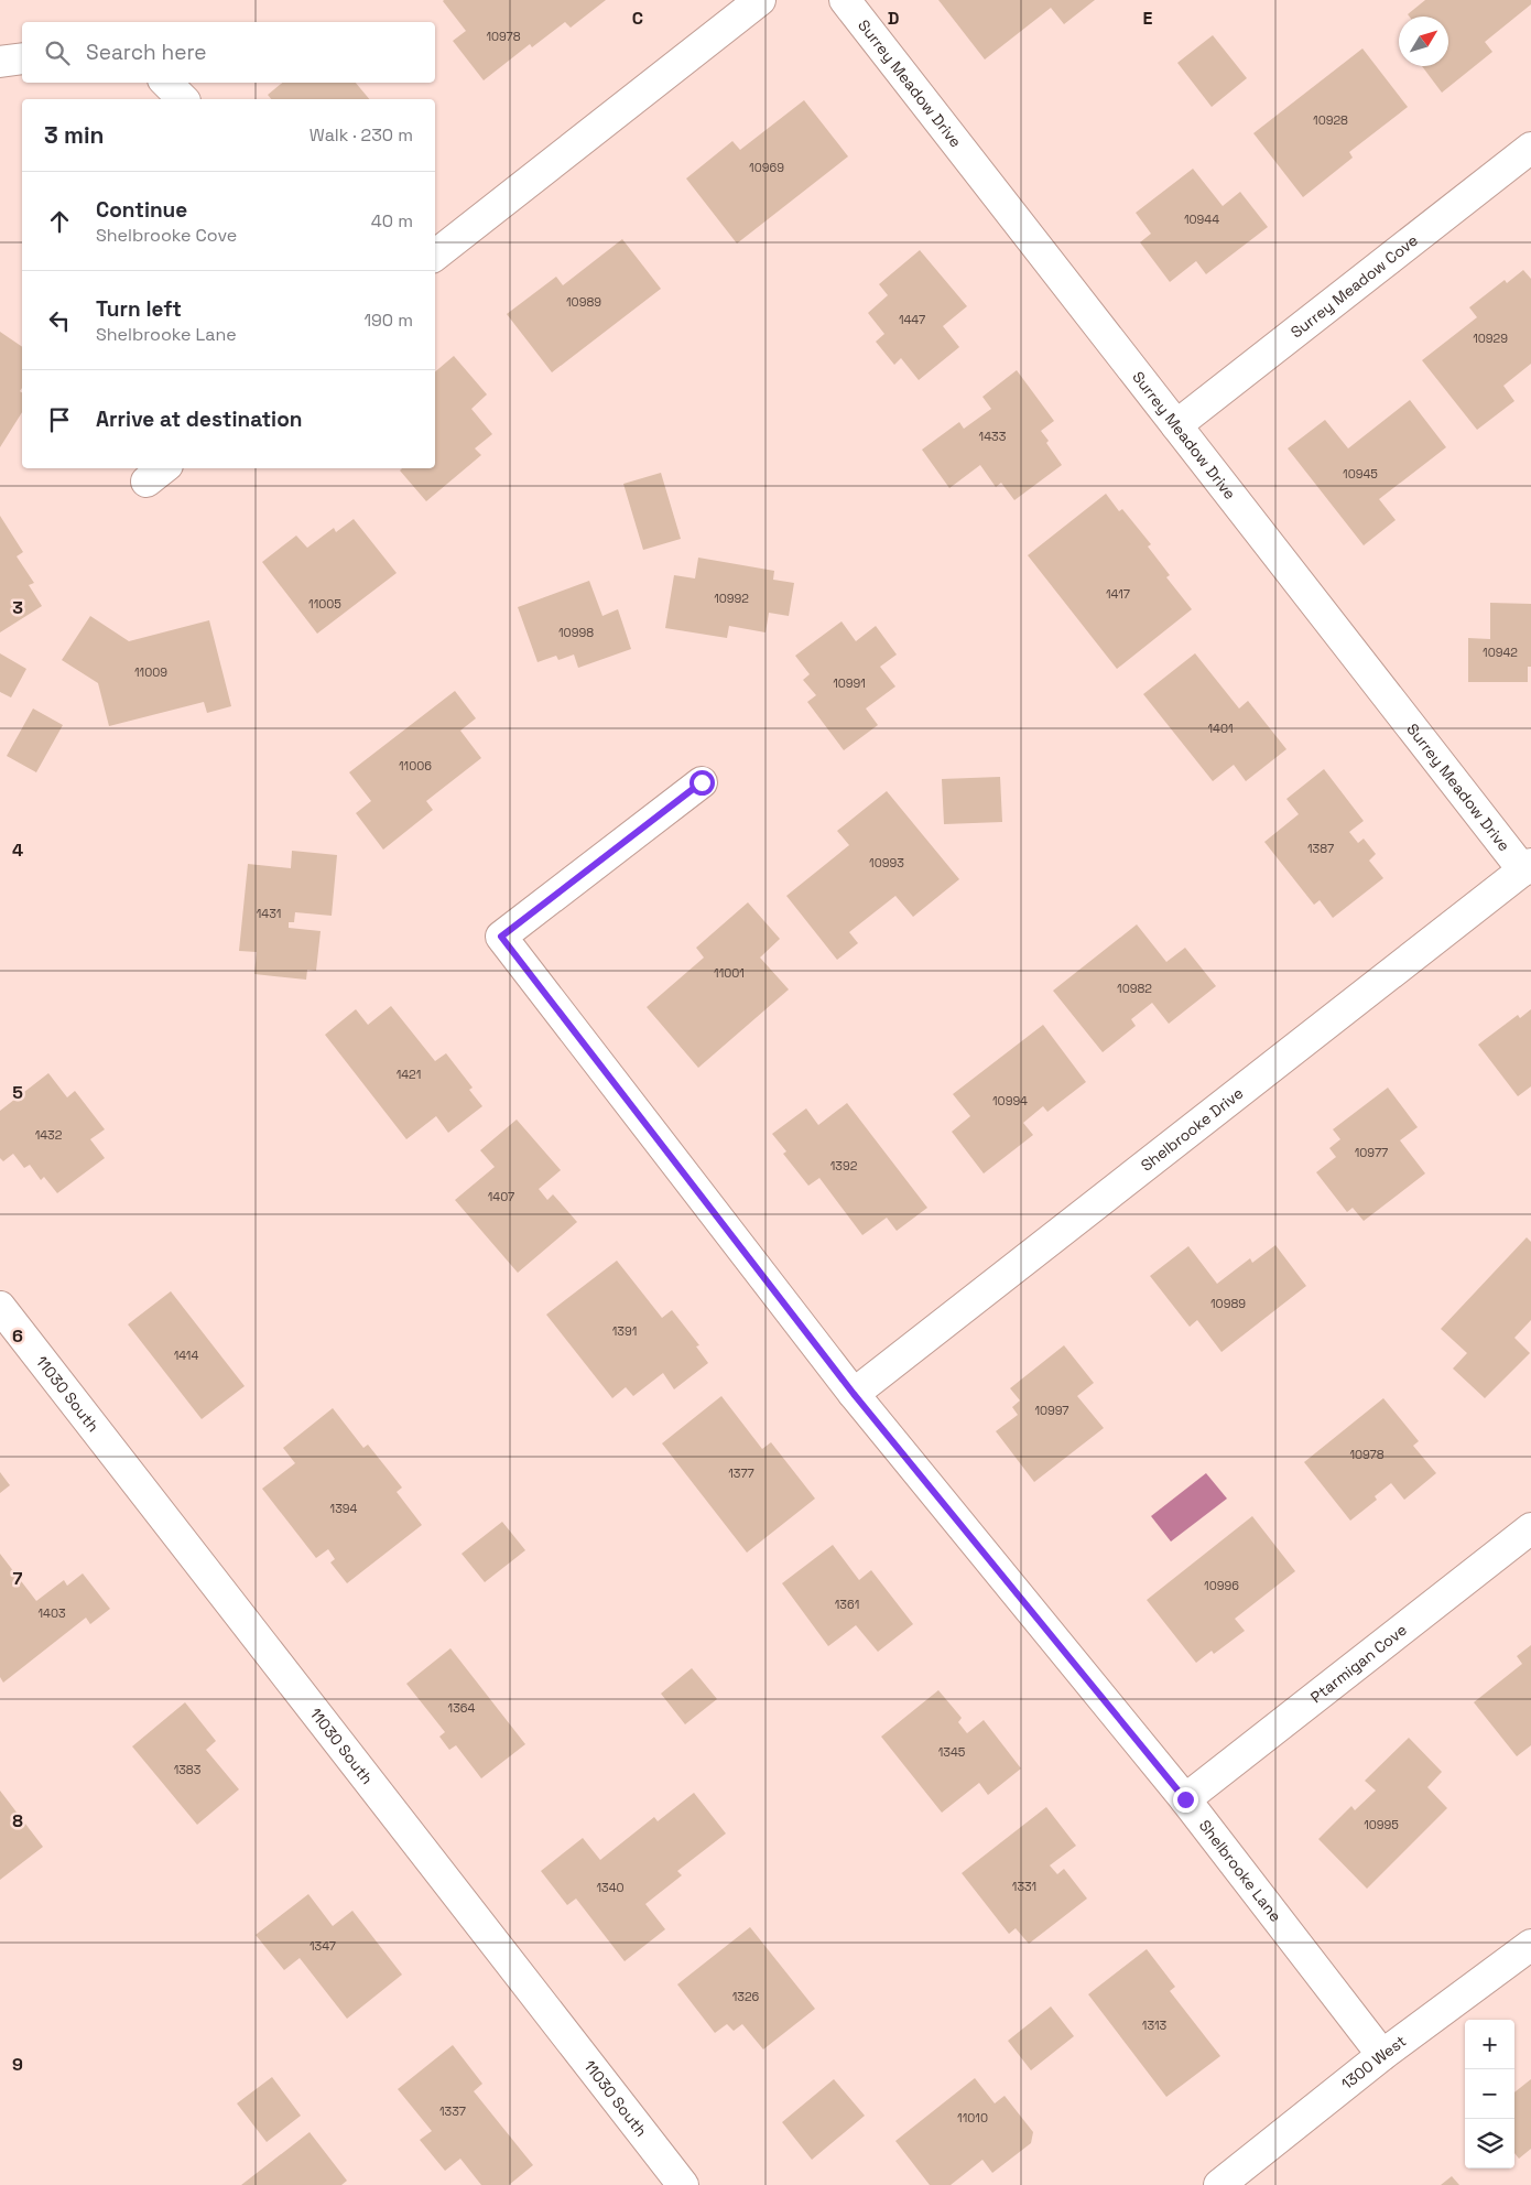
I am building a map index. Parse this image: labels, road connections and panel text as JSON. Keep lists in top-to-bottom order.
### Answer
{
  "streets": {
    "street": [
      "Surrey Meadow Drive",
      "Surrey Meadow Cove",
      "Shelbrooke Drive",
      "11030 South",
      "Ptarmigan Cove",
      "Shelbrooke Lane",
      "1300 West"
    ]
  },
  "crossings": [
    ["Surrey Meadow Drive", "Surrey Meadow Cove"],
    ["Surrey Meadow Drive", "Shelbrooke Drive"],
    ["Shelbrooke Drive", "Shelbrooke Lane"],
    ["Ptarmigan Cove", "Shelbrooke Lane"],
    ["Shelbrooke Lane", "1300 West"]
  ],
  "house_numbers": [
    "10978",
    "10928",
    "10969",
    "10944",
    "10989",
    "1447",
    "10929",
    "1433",
    "10945",
    "1417",
    "10992",
    "11005",
    "10998",
    "10942",
    "11009",
    "10991",
    "1401",
    "11006",
    "1387",
    "10993",
    "1431",
    "11001",
    "10982",
    "1421",
    "10994",
    "1432",
    "10977",
    "1392",
    "1407",
    "10989",
    "1391",
    "1414",
    "10997",
    "10978",
    "1377",
    "1394",
    "10996",
    "1361",
    "1403",
    "1364",
    "1345",
    "1383",
    "10995",
    "1331",
    "1340",
    "1347",
    "1326",
    "1313",
    "1337",
    "11010"
  ],
  "north": "top right",
  "page": {
    "search": "Search here",
    "heading": ["3 min", "Walk · 230 m"],
    "list": [
      ["Continue", "Shelbrooke Cove", "40 m"],
      ["Turn left", "Shelbrooke Lane", "190 m"],
      "Arrive at destination"
    ],
    "map_buttons": ["+", "−"]
  },
  "grid": {
    "columns": ["C", "D", "E"],
    "rows": [
      "3",
      "4",
      "5",
      "6",
      "7",
      "8",
      "9"
    ]
  }
}
